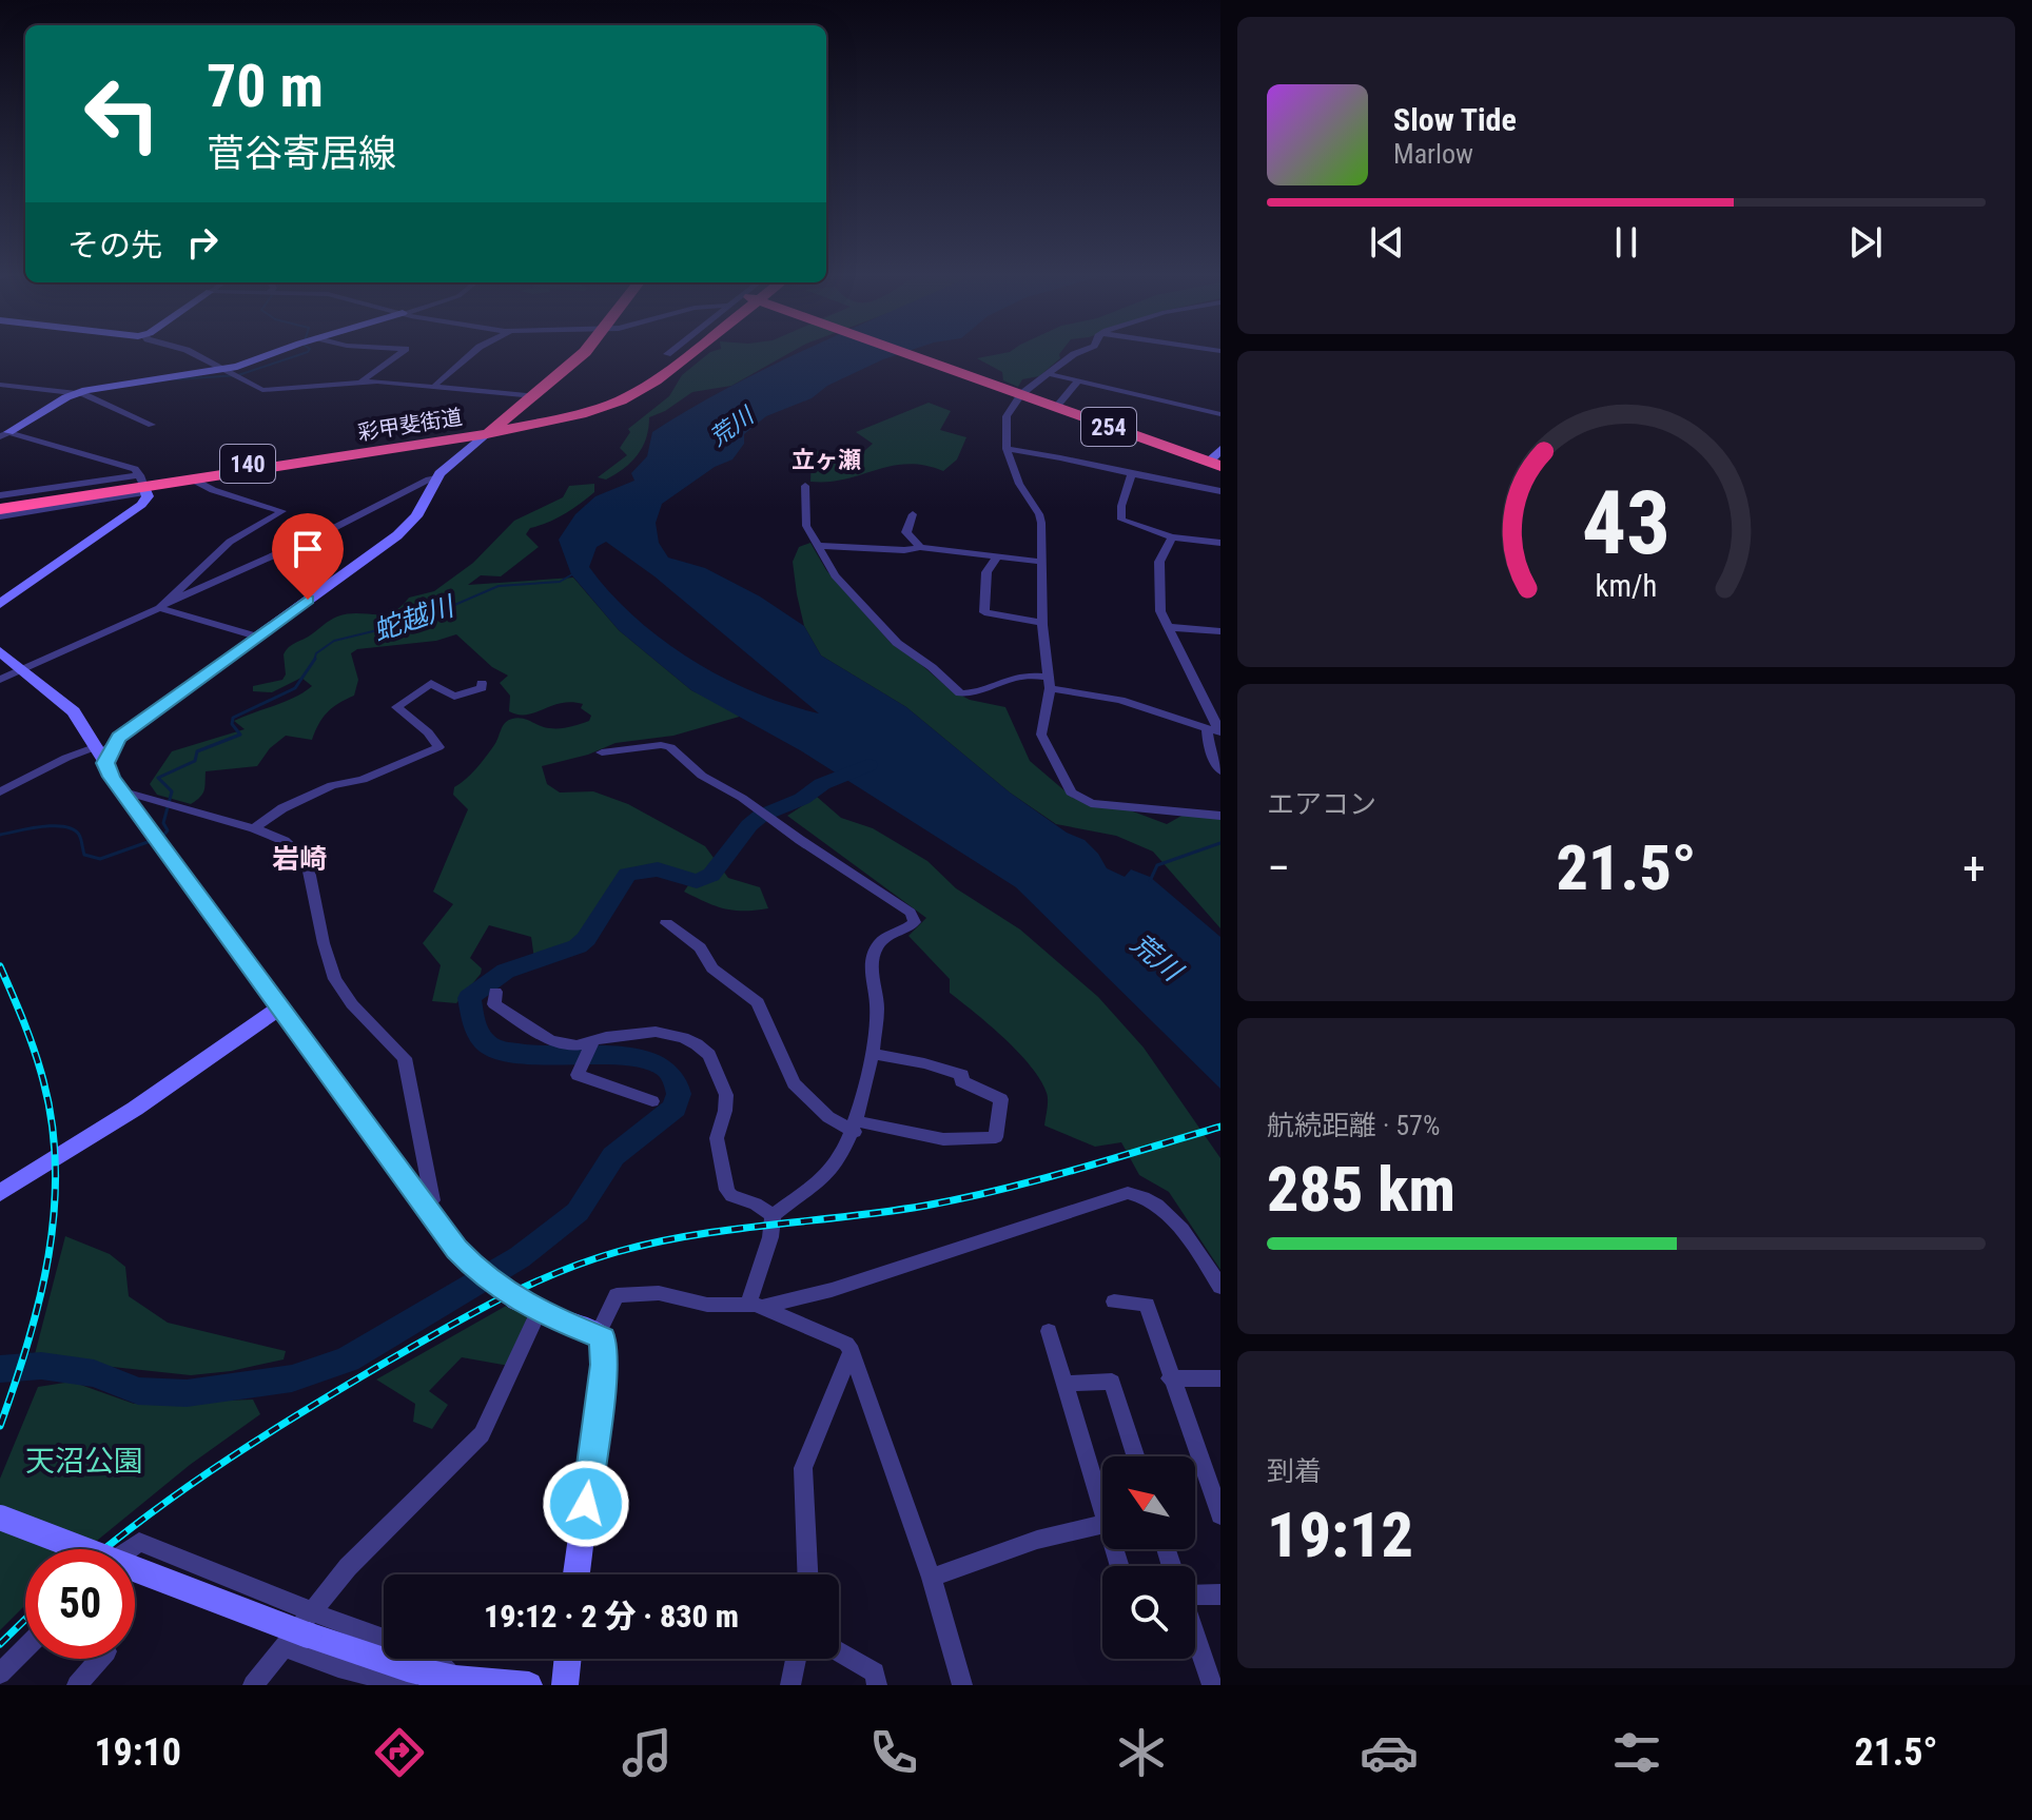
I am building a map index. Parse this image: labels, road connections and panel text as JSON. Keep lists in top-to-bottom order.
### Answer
{
  "streets": {
    "highway": ["彩甲斐街道", "254", "140"]
  },
  "crossings": [
    ["彩甲斐街道", "140"]
  ],
  "districts": ["立ヶ瀬", "岩崎"],
  "water": ["荒川", "蛇越川"],
  "parks": ["天沼公園"],
  "north": "top left",
  "page": {
    "turn": ["70 m", "菅谷寄居線"],
    "song": ["Slow Tide", "Marlow"],
    "then": "その先",
    "tile": [
      "エアコン",
      ["航続距離 · 57%", "285 km"],
      ["到着", "19:12"]
    ],
    "heat": ["−", "21.5°", "+"],
    "limit": "50",
    "trip": "19:12 · 2 分 · 830 m",
    "tabs": ["19:10", "21.5°"],
    "gauge": ["43", "km/h"]
  }
}
